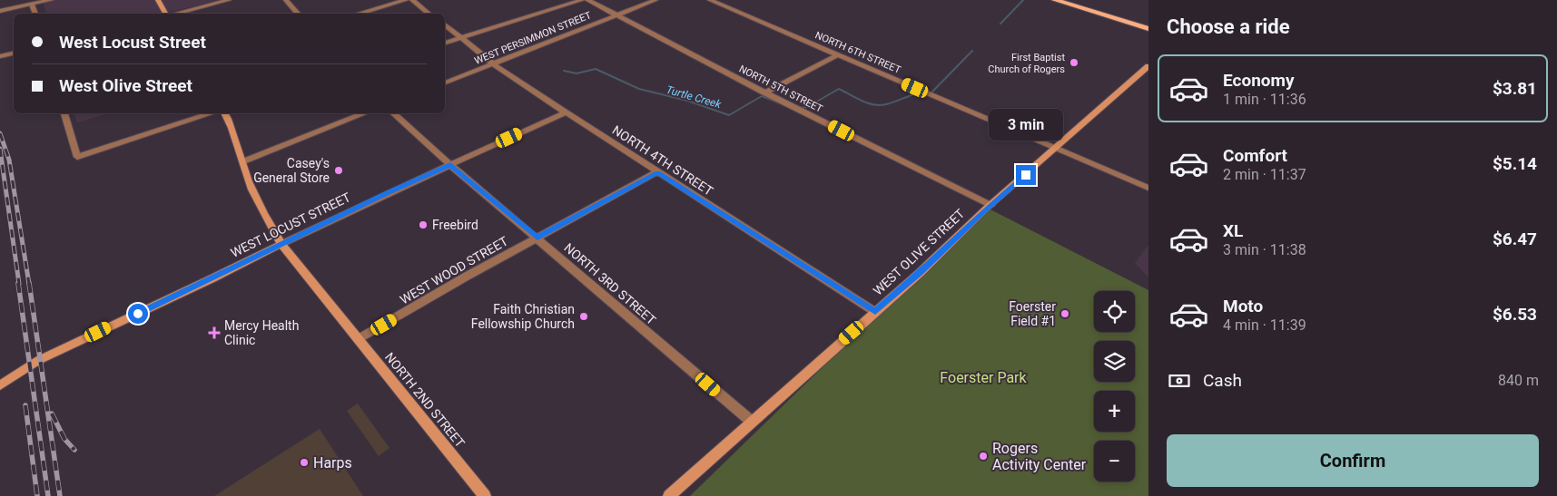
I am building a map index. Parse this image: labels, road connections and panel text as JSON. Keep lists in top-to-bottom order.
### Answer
{
  "streets": {
    "main road": ["WEST LOCUST STREET", "WEST OLIVE STREET", "NORTH 2ND STREET"],
    "street": [
      "WEST PERSIMMON STREET",
      "NORTH 6TH STREET",
      "NORTH 5TH STREET",
      "NORTH 4TH STREET",
      "WEST WOOD STREET",
      "NORTH 3RD STREET"
    ]
  },
  "crossings": [
    ["WEST PERSIMMON STREET", "NORTH 5TH STREET"],
    ["WEST PERSIMMON STREET", "NORTH 4TH STREET"],
    ["NORTH 6TH STREET", "WEST OLIVE STREET"],
    ["NORTH 5TH STREET", "WEST OLIVE STREET"],
    ["NORTH 4TH STREET", "WEST LOCUST STREET"],
    ["NORTH 4TH STREET", "WEST OLIVE STREET"],
    ["NORTH 4TH STREET", "WEST WOOD STREET"],
    ["WEST LOCUST STREET", "NORTH 3RD STREET"],
    ["WEST LOCUST STREET", "NORTH 2ND STREET"],
    ["WEST OLIVE STREET", "NORTH 3RD STREET"],
    ["WEST WOOD STREET", "NORTH 3RD STREET"],
    ["WEST WOOD STREET", "NORTH 2ND STREET"]
  ],
  "water": ["Turtle Creek"],
  "parks": ["Foerster Park"],
  "places": {
    "other": [
      "First Baptist Church of Rogers",
      "Casey's General Store",
      "Freebird",
      "Foerster Field #1",
      "Faith Christian Fellowship Church",
      "Rogers Activity Center",
      "Harps"
    ],
    "health": ["Mercy Health Clinic"]
  },
  "page": {
    "heading": "Choose a ride",
    "banner": ["West Locust Street", "West Olive Street"],
    "list": [
      {
        "name": "Economy",
        "note": "1 min · 11:36",
        "value": "$3.81"
      },
      {
        "name": "Comfort",
        "note": "2 min · 11:37",
        "value": "$5.14"
      },
      {
        "name": "XL",
        "note": "3 min · 11:38",
        "value": "$6.47"
      },
      {
        "name": "Moto",
        "note": "4 min · 11:39",
        "value": "$6.53"
      }
    ],
    "bubble": "3 min",
    "map_buttons": ["+", "−"],
    "pay": ["Cash", "840 m"],
    "buttons": "Confirm"
  }
}
